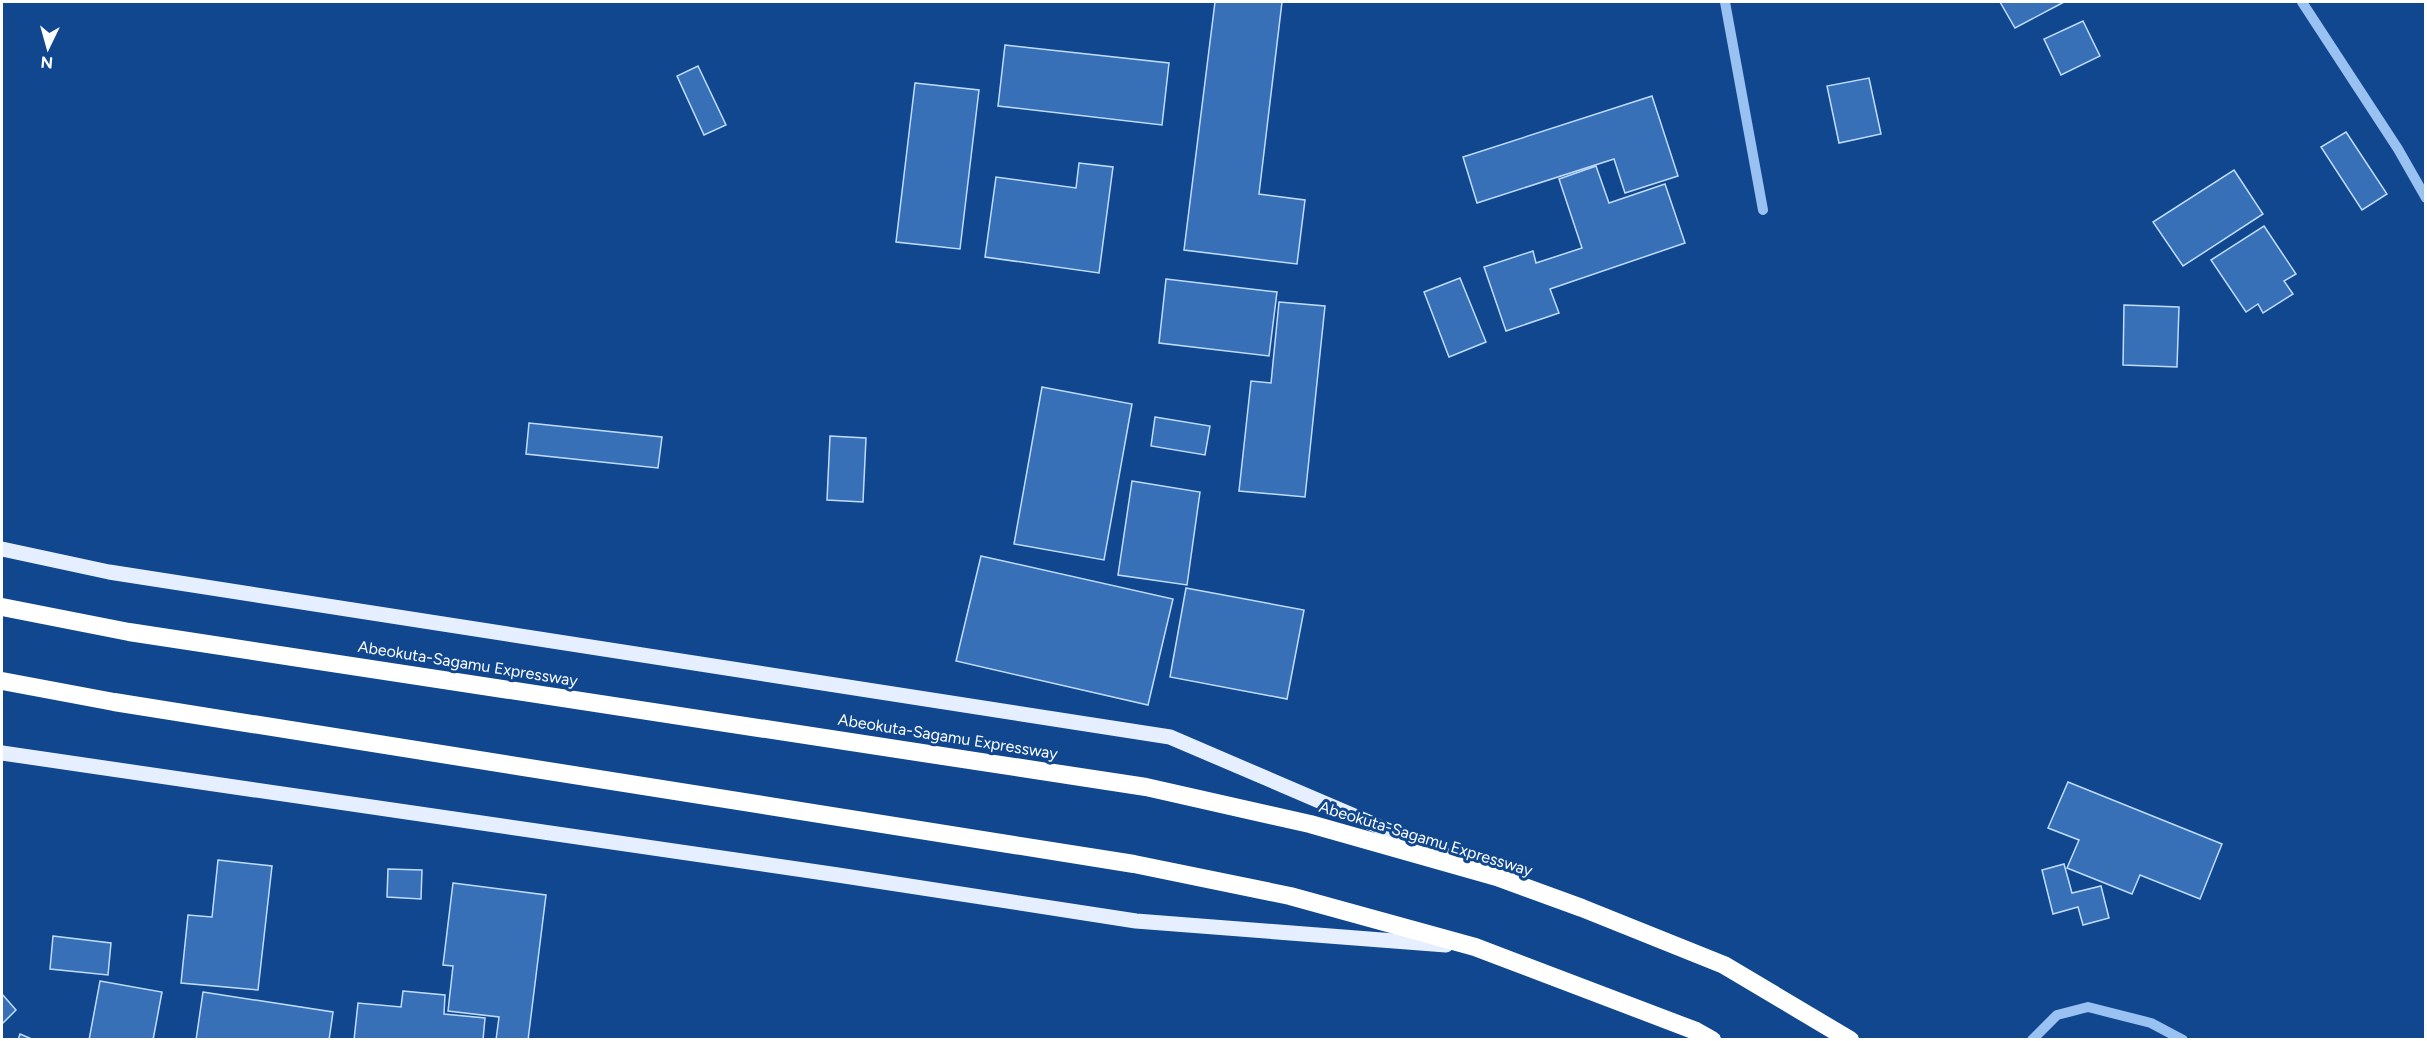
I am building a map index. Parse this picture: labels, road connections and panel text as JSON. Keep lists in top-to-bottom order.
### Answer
{
  "streets": {
    "highway": ["Abeokuta-Sagamu Expressway"]
  },
  "north": "bottom"
}
